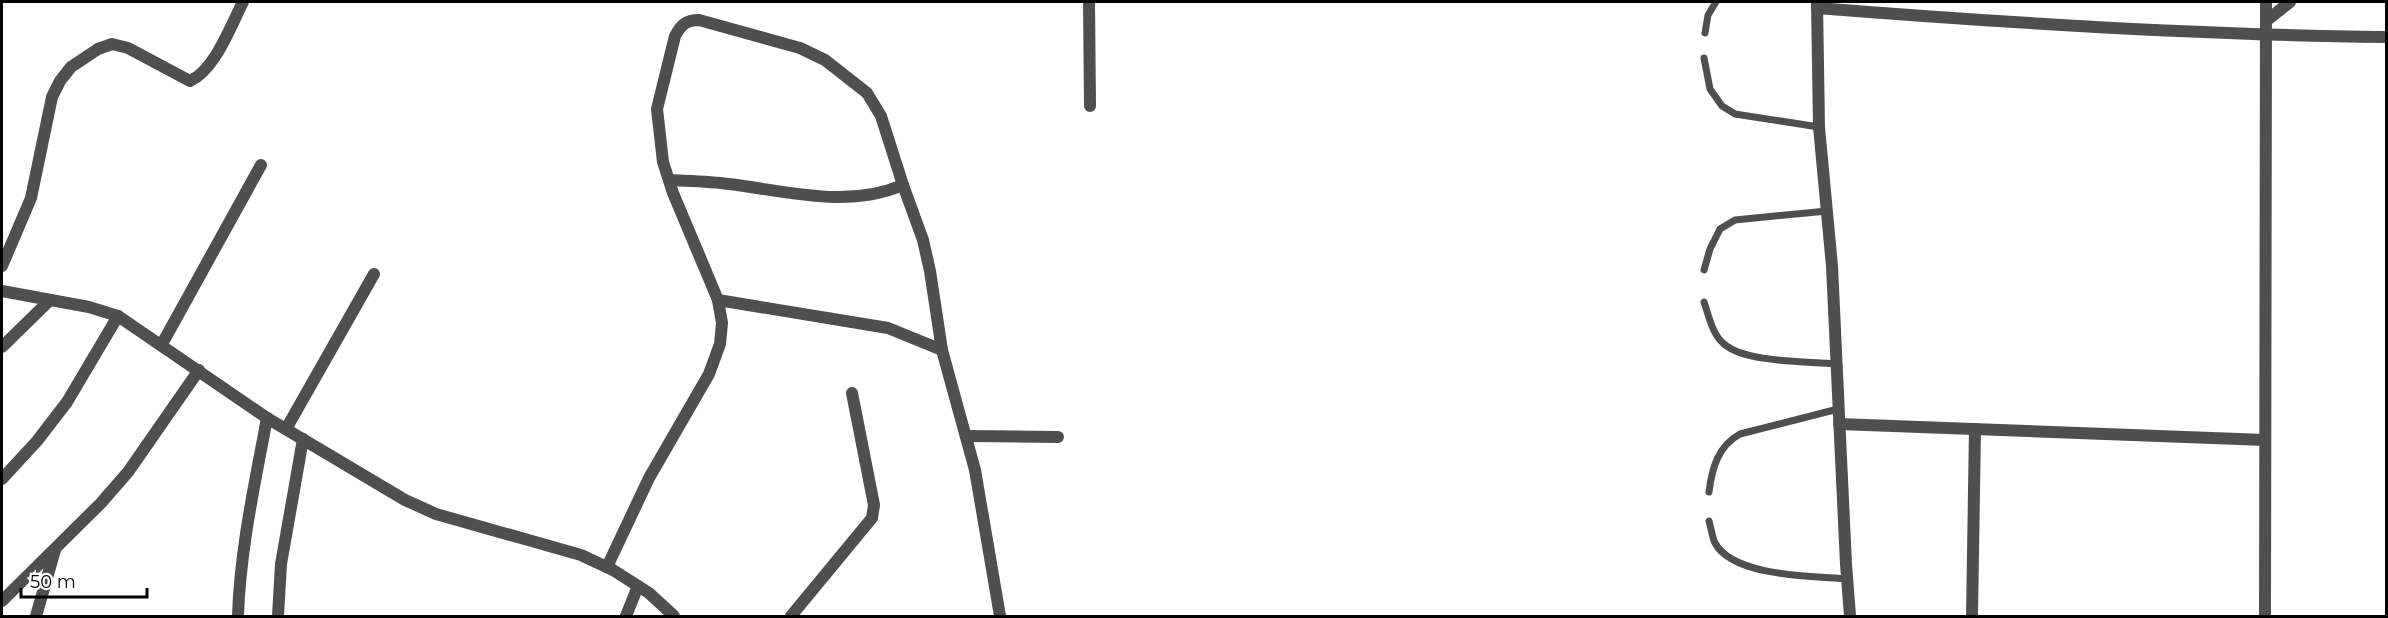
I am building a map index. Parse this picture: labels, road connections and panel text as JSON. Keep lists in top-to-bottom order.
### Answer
{
  "scale_bar": "50 m"
}
